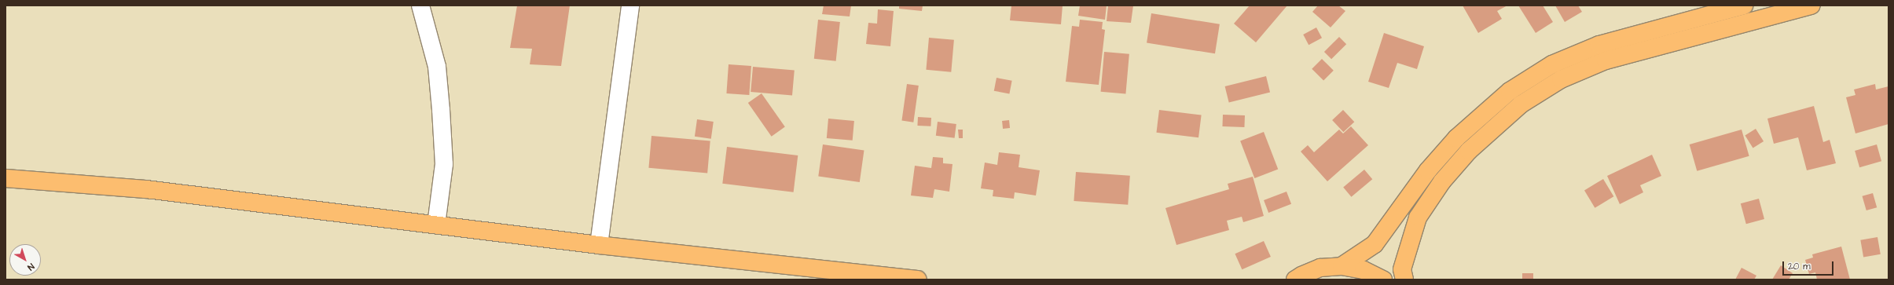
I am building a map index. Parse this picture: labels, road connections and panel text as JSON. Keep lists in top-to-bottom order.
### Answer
{
  "scale_bar": "20 m",
  "north": "bottom right"
}
